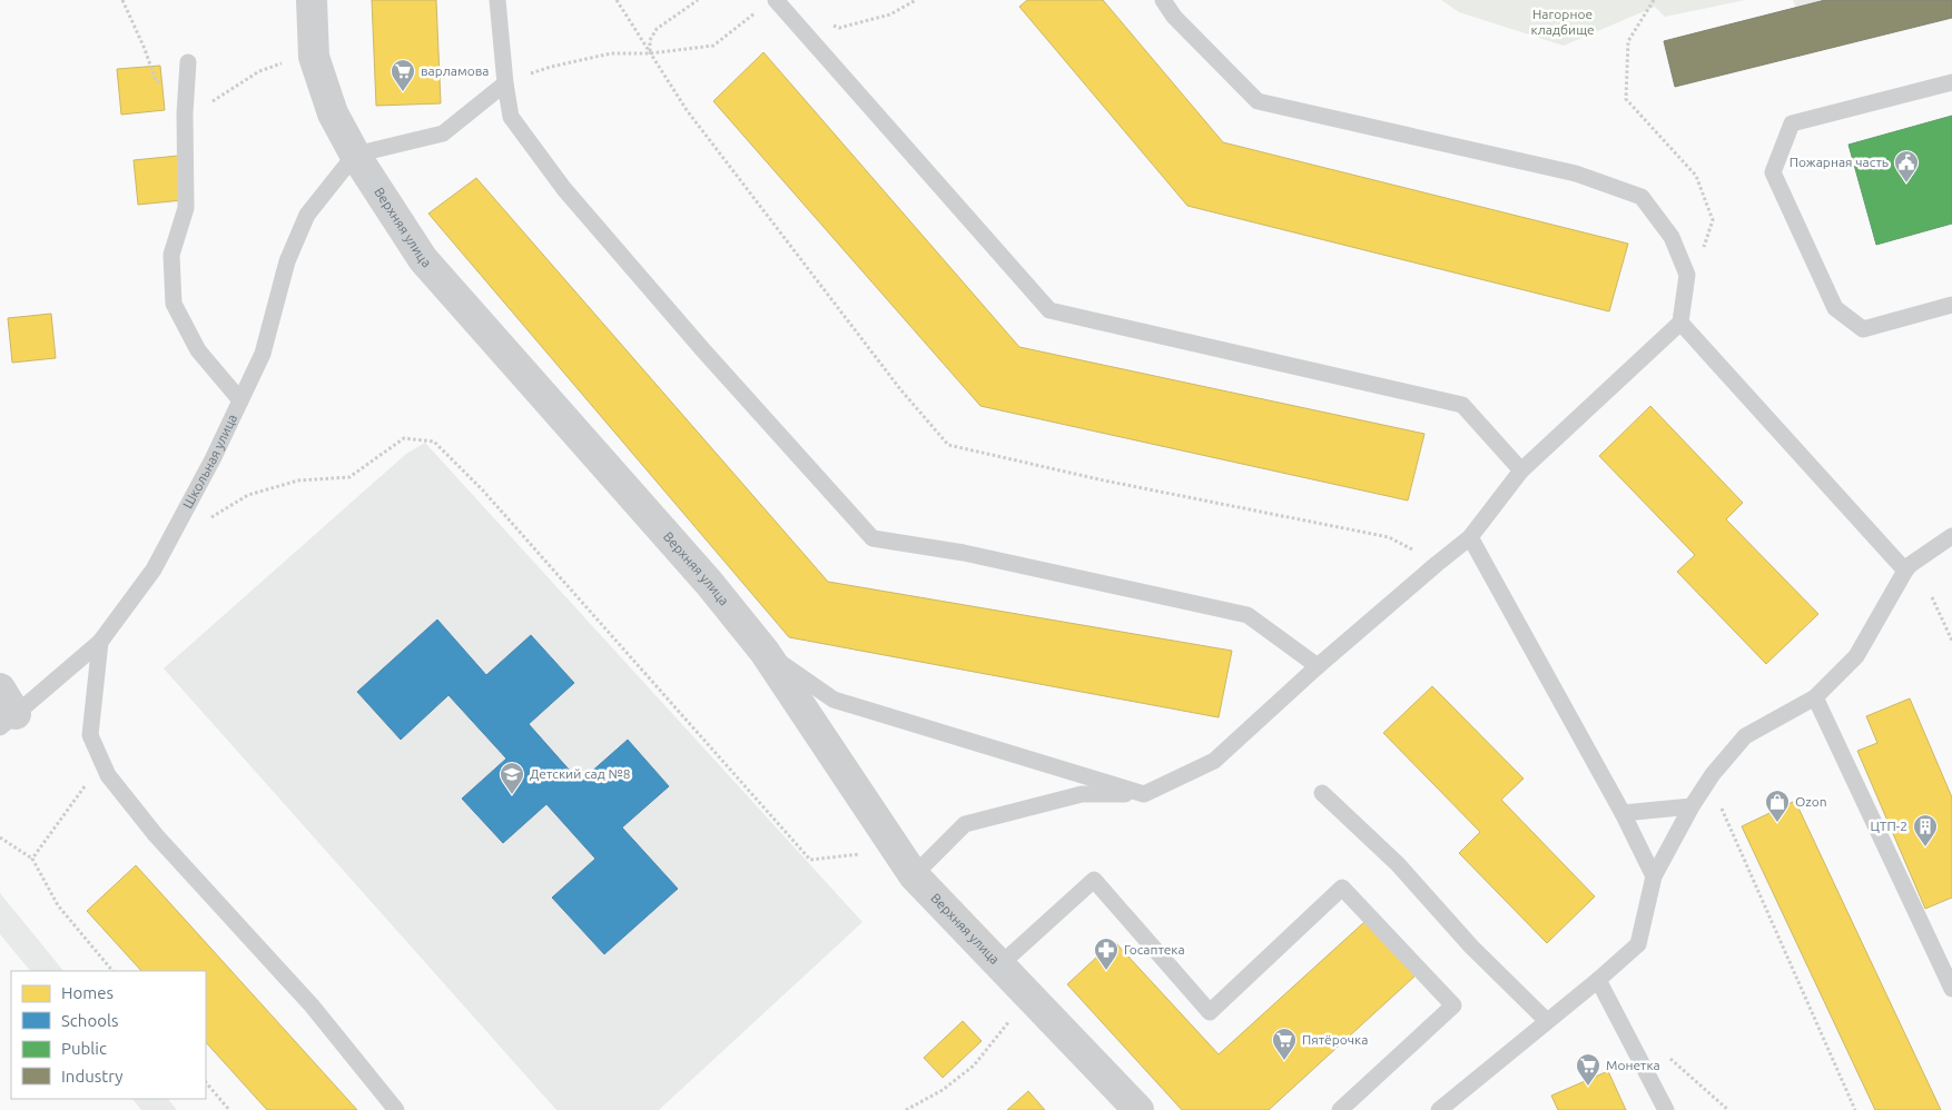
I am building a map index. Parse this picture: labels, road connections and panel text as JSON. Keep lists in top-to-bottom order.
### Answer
{
  "streets": {
    "street": ["Верхняя улица"],
    "lane": ["Школьная улица"]
  },
  "crossings": [
    ["Верхняя улица", "Школьная улица"]
  ],
  "parks": ["Нагорное кладбище"],
  "places": {
    "supermarket": ["варламова", "Пятёрочка", "Монетка"],
    "public building": ["Пожарная часть"],
    "school or university": ["Детский сад №8"],
    "shop": ["Ozon"],
    "building": ["ЦТП-2"],
    "pharmacy": ["Госаптека"]
  },
  "legend": [
    "Homes",
    "Schools",
    "Public",
    "Industry"
  ]
}
